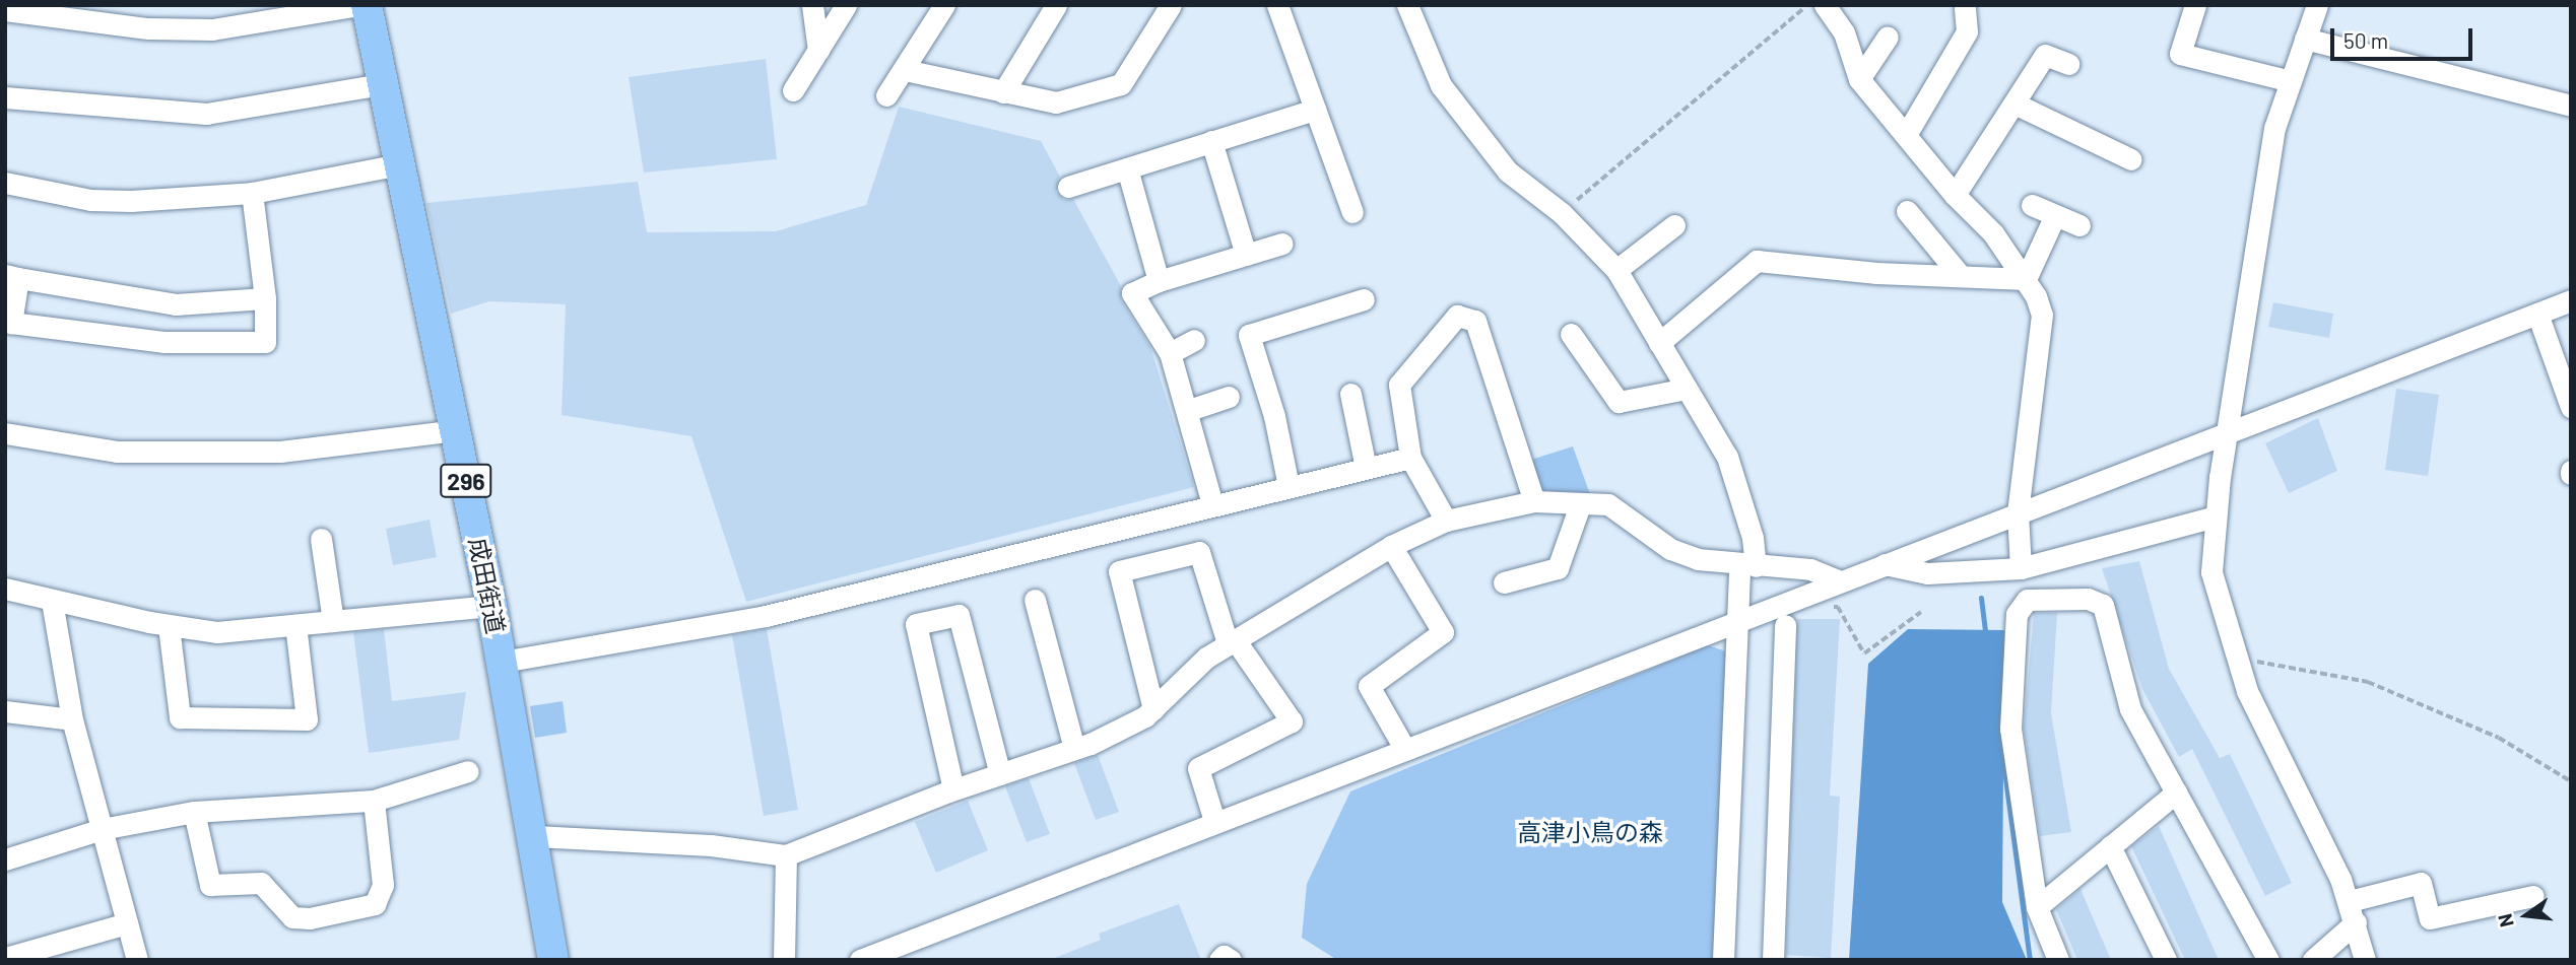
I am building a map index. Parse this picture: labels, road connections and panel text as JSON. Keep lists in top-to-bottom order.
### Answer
{
  "streets": {
    "highway": ["296", "成田街道"]
  },
  "parks": ["高津小鳥の森"],
  "scale_bar": "50 m",
  "north": "left"
}
